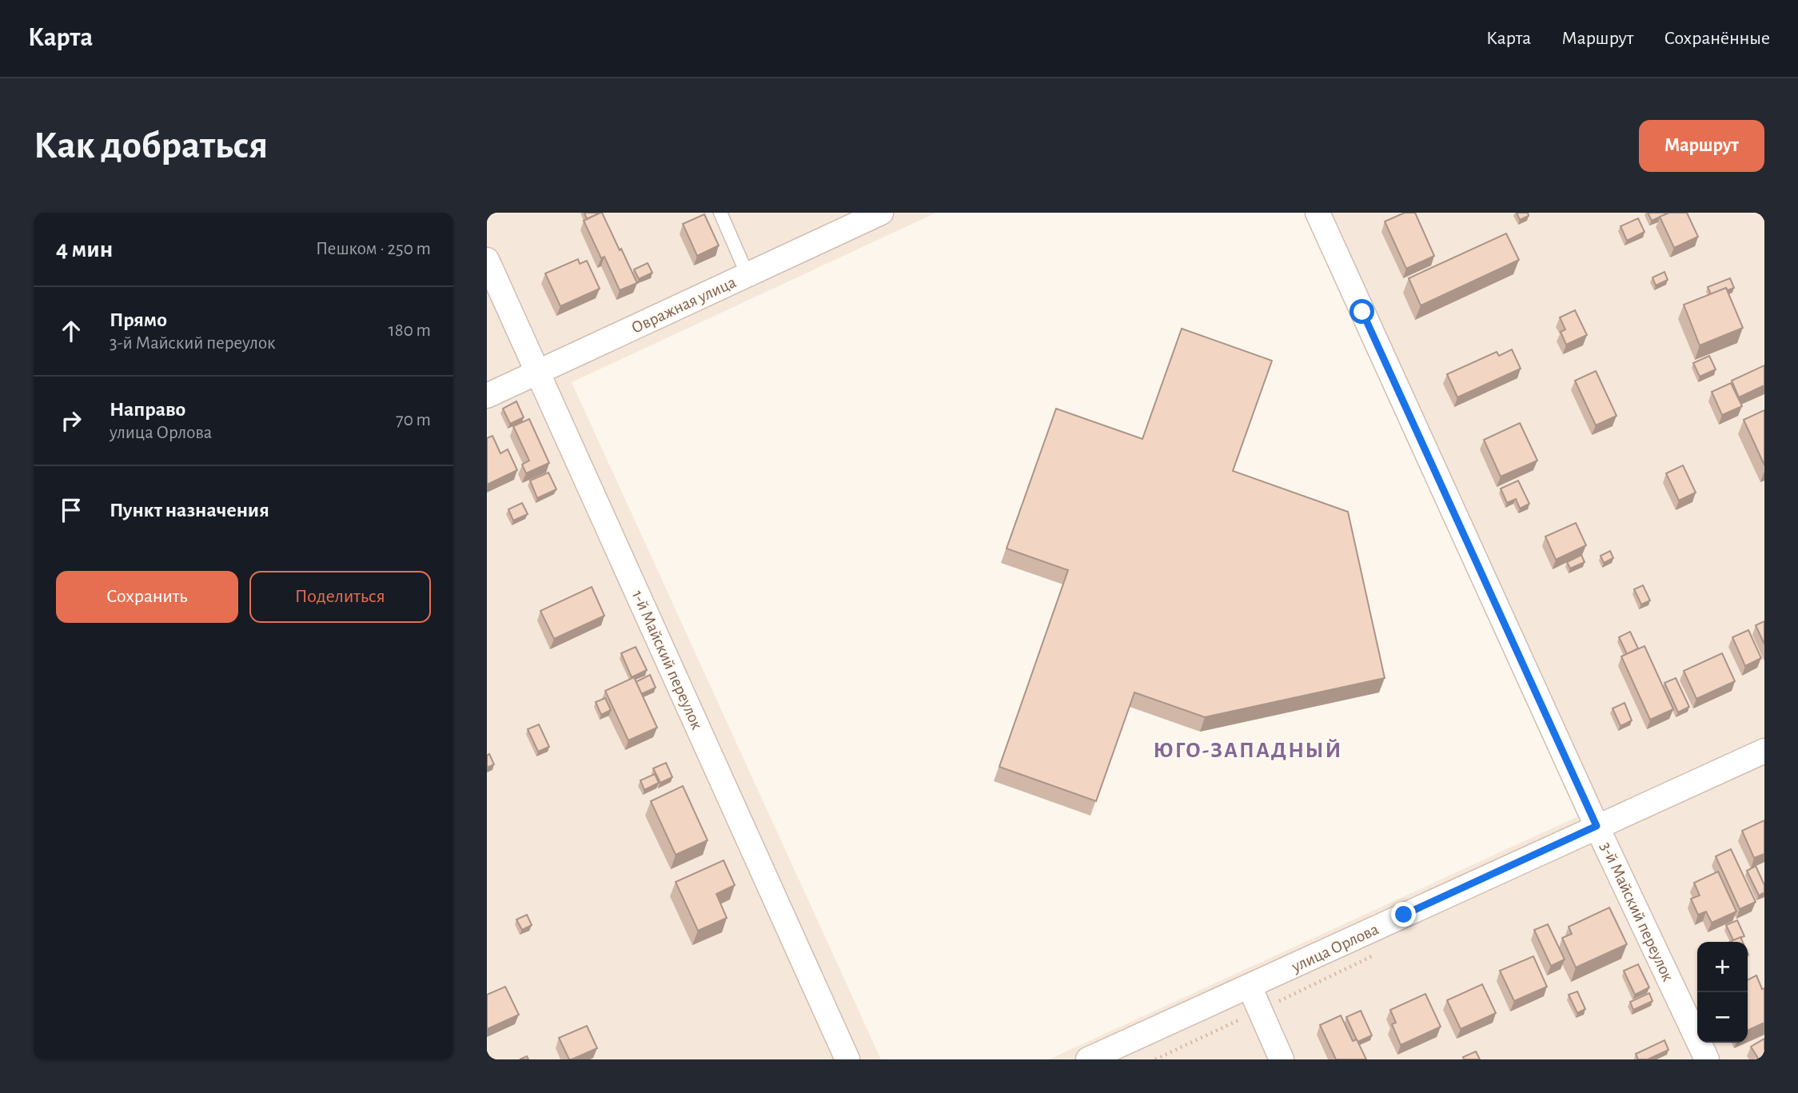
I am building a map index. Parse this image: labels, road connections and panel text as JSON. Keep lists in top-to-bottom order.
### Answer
{
  "streets": {
    "street": [
      "Овражная улица",
      "1-й Майский переулок",
      "3-й Майский переулок",
      "улица Орлова"
    ]
  },
  "crossings": [
    ["Овражная улица", "1-й Майский переулок"],
    ["3-й Майский переулок", "улица Орлова"]
  ],
  "districts": ["ЮГО-ЗАПАДНЫЙ"],
  "page": {
    "header": "Карта",
    "nav": ["Карта", "Маршрут", "Сохранённые"],
    "buttons": [
      "Маршрут",
      ["Сохранить", "Поделиться"]
    ],
    "title": "Как добраться",
    "heading": ["4 мин", "Пешком · 250 m"],
    "list": [
      ["Прямо", "3-й Майский переулок", "180 m"],
      ["Направо", "улица Орлова", "70 m"],
      "Пункт назначения"
    ],
    "map_buttons": ["+", "−"]
  }
}
